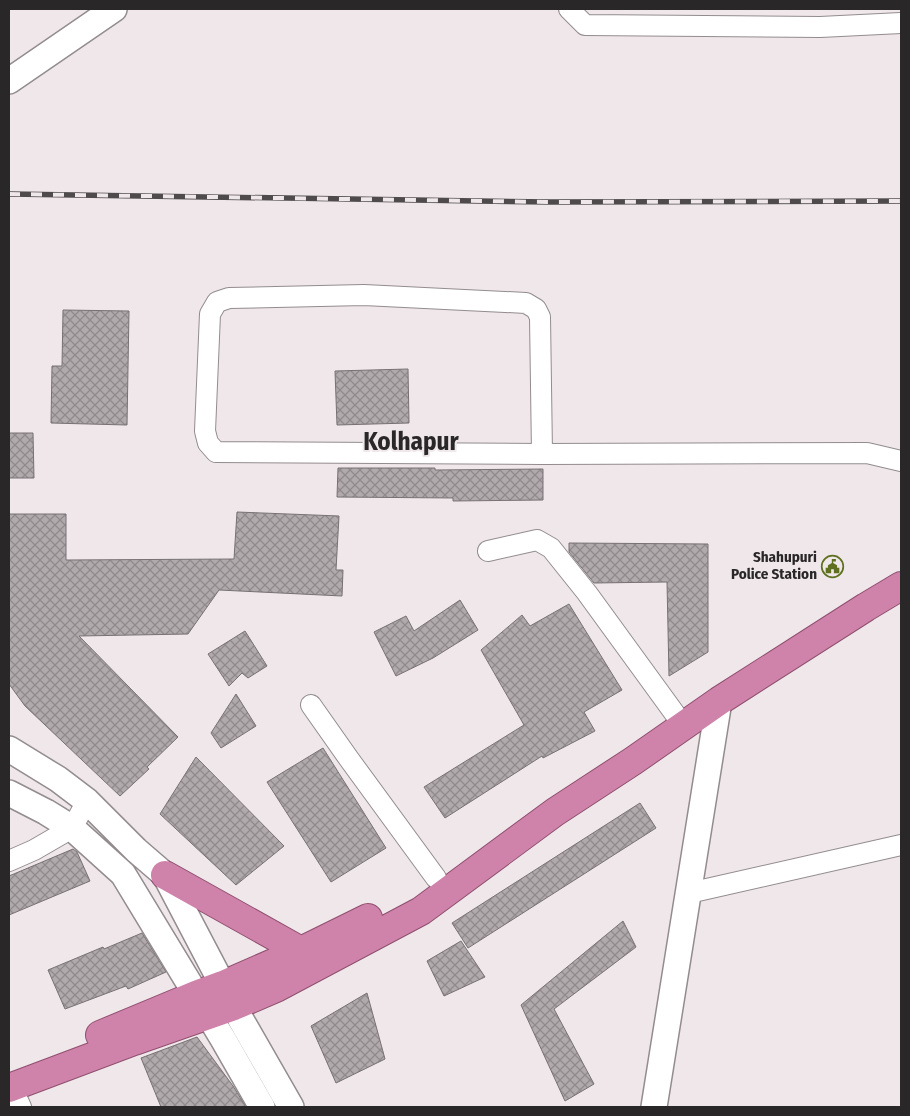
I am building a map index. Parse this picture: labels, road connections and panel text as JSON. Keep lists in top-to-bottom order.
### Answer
{
  "districts": ["Kolhapur"],
  "places": {
    "public building": ["Shahupuri Police Station"]
  }
}
